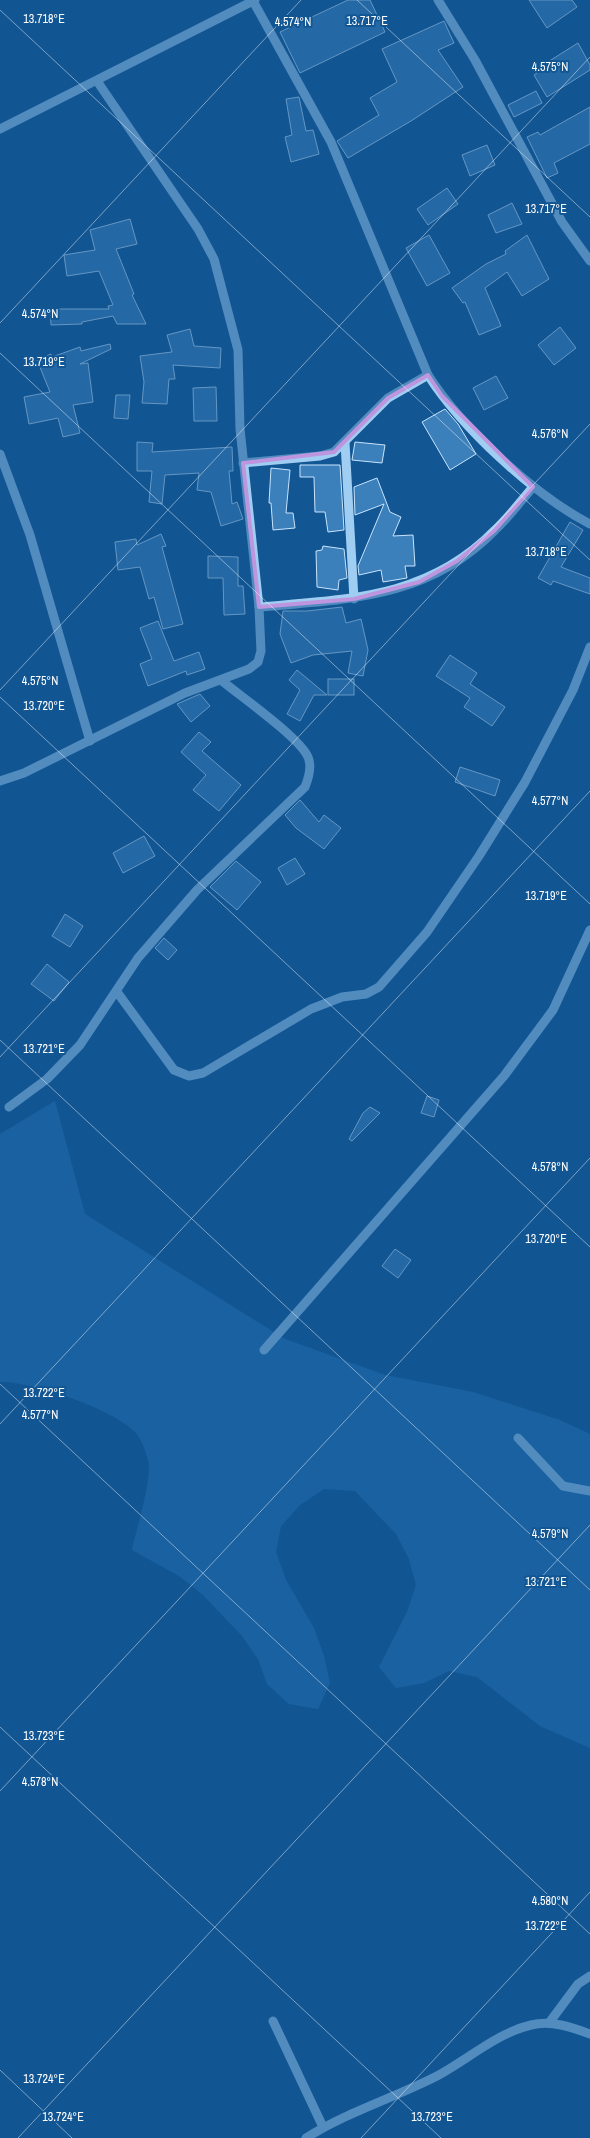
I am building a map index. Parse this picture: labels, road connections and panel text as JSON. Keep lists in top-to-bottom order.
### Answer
{
  "coordinates": [
    "13.718°E",
    "13.717°E",
    "4.574°N",
    "4.575°N",
    "13.719°E",
    "4.576°N",
    "13.720°E",
    "4.577°N",
    "13.721°E",
    "4.578°N",
    "13.722°E",
    "4.579°N",
    "13.723°E",
    "4.580°N",
    "13.724°E"
  ]
}
